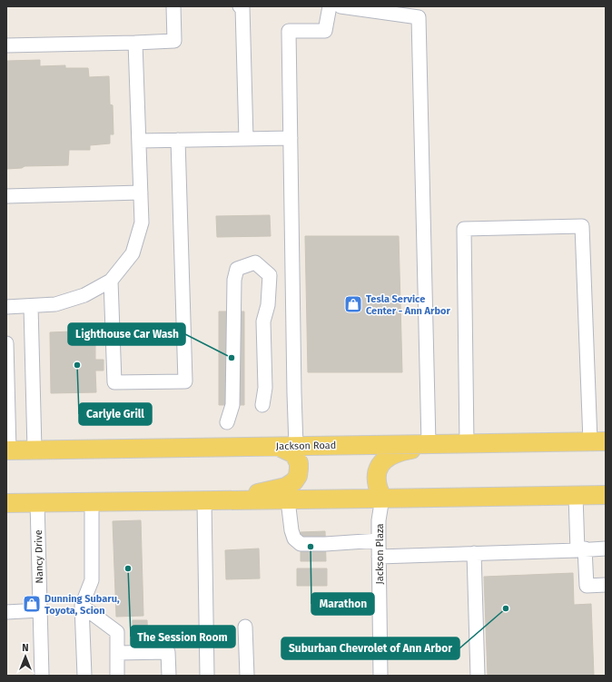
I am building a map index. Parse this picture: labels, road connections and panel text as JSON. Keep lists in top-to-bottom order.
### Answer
{
  "streets": {
    "main road": ["Jackson Road"],
    "street": ["Jackson Plaza", "Nancy Drive"]
  },
  "places": {
    "shop": ["Tesla Service Center - Ann Arbor", "Dunning Subaru, Toyota, Scion"],
    "other": [
      "Lighthouse Car Wash",
      "Carlyle Grill",
      "Marathon",
      "The Session Room",
      "Suburban Chevrolet of Ann Arbor"
    ]
  },
  "north": "top"
}
